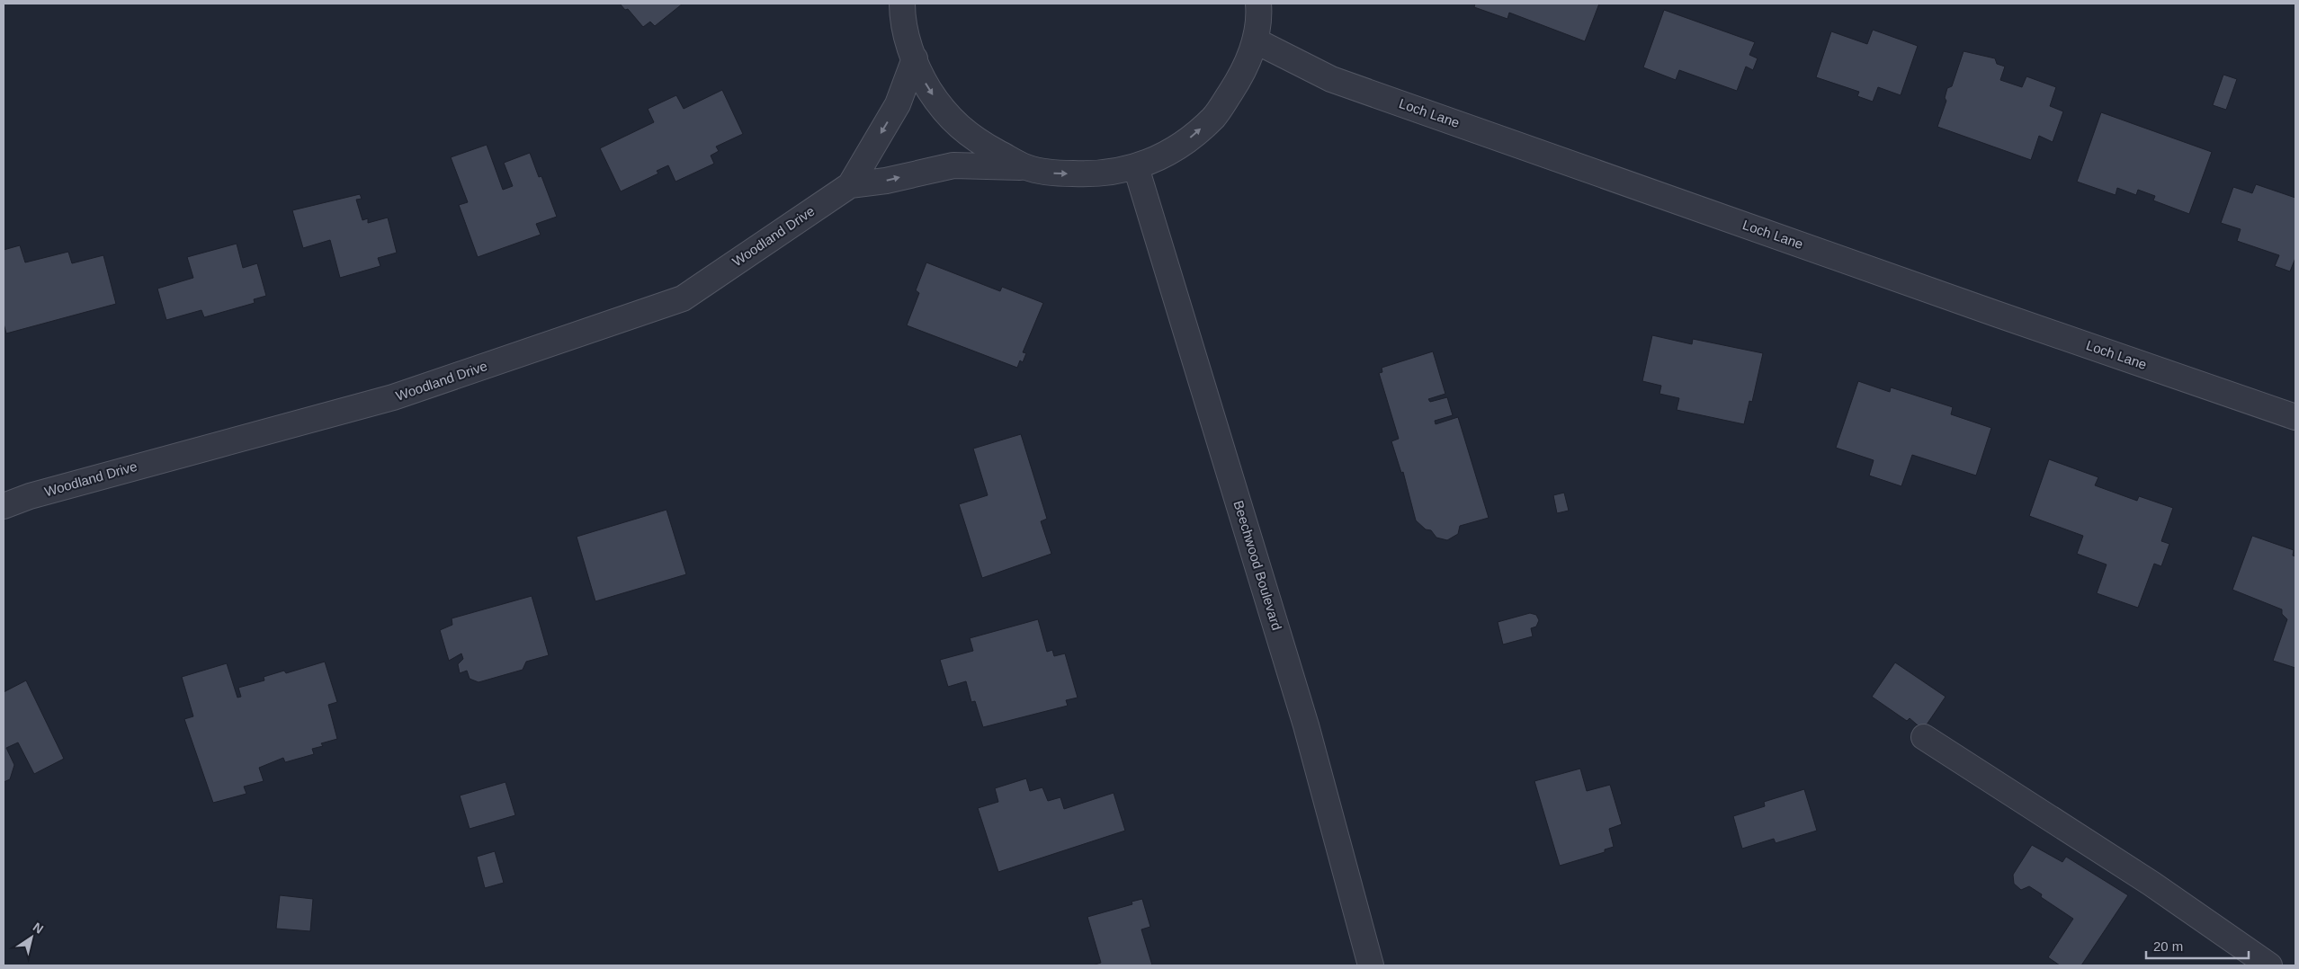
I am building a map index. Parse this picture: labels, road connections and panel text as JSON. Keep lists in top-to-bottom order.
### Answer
{
  "streets": {
    "street": ["Loch Lane", "Woodland Drive", "Beechwood Boulevard"]
  },
  "scale_bar": "20 m",
  "north": "top right"
}
